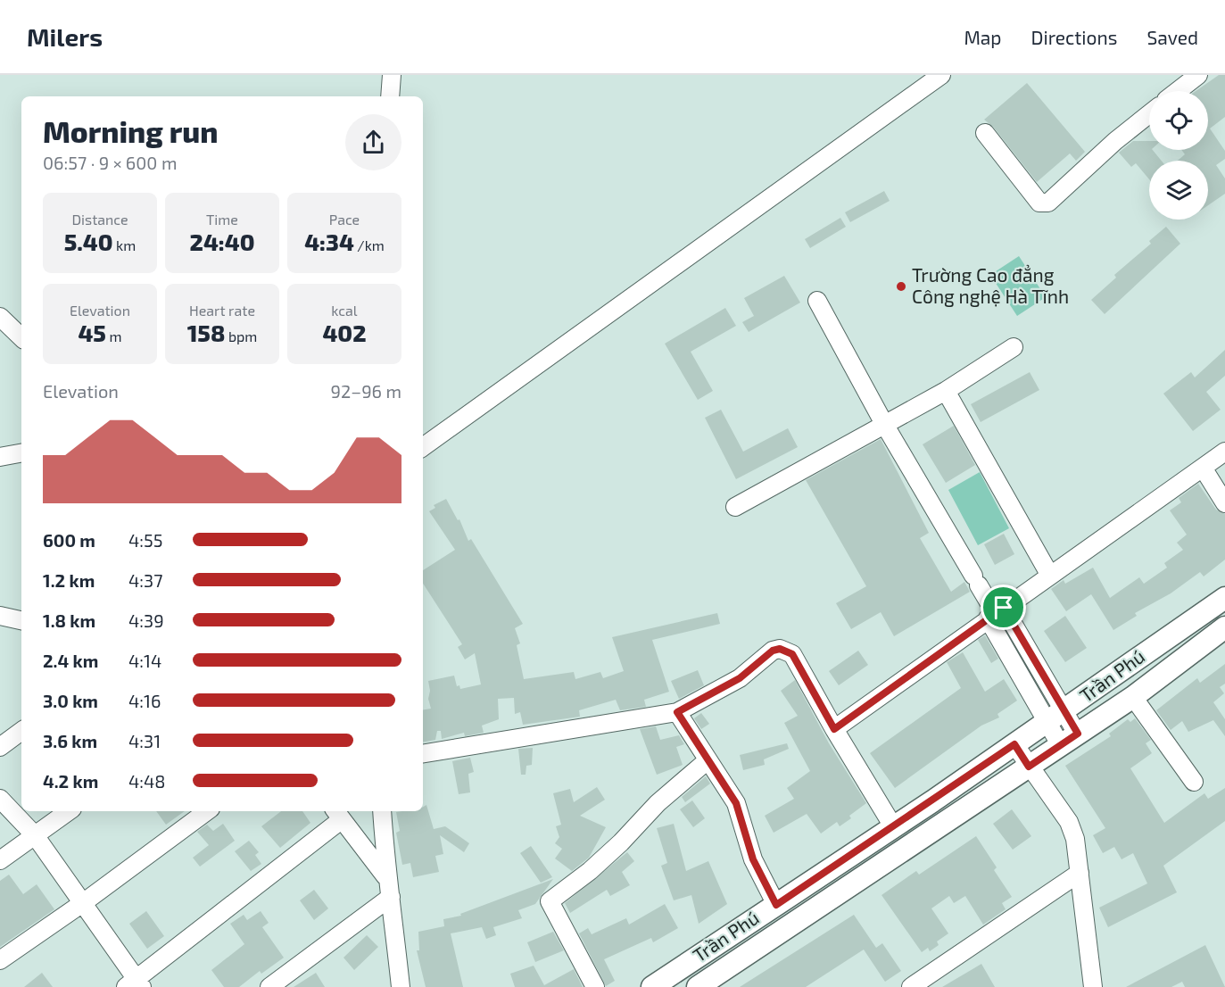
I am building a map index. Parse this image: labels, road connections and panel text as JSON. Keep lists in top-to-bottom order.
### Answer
{
  "streets": {
    "main road": ["Trần Phú"]
  },
  "places": ["Trường Cao đẳng Công nghệ Hà Tĩnh"],
  "page": {
    "header": "Milers",
    "nav": ["Map", "Directions", "Saved"],
    "heading": ["Morning run", "06:57 · 9 × 600 m"],
    "stats": [
      ["Distance", "5.40 km"],
      ["Time", "24:40"],
      ["Pace", "4:34 /km"],
      ["Elevation", "45 m"],
      ["Heart rate", "158 bpm"],
      ["kcal", "402"]
    ],
    "chart": ["Elevation", "92–96 m"],
    "list": [
      {
        "name": "600 m",
        "note": "4:55"
      },
      {
        "name": "1.2 km",
        "note": "4:37"
      },
      {
        "name": "1.8 km",
        "note": "4:39"
      },
      {
        "name": "2.4 km",
        "note": "4:14"
      },
      {
        "name": "3.0 km",
        "note": "4:16"
      },
      {
        "name": "3.6 km",
        "note": "4:31"
      },
      {
        "name": "4.2 km",
        "note": "4:48"
      }
    ]
  }
}
